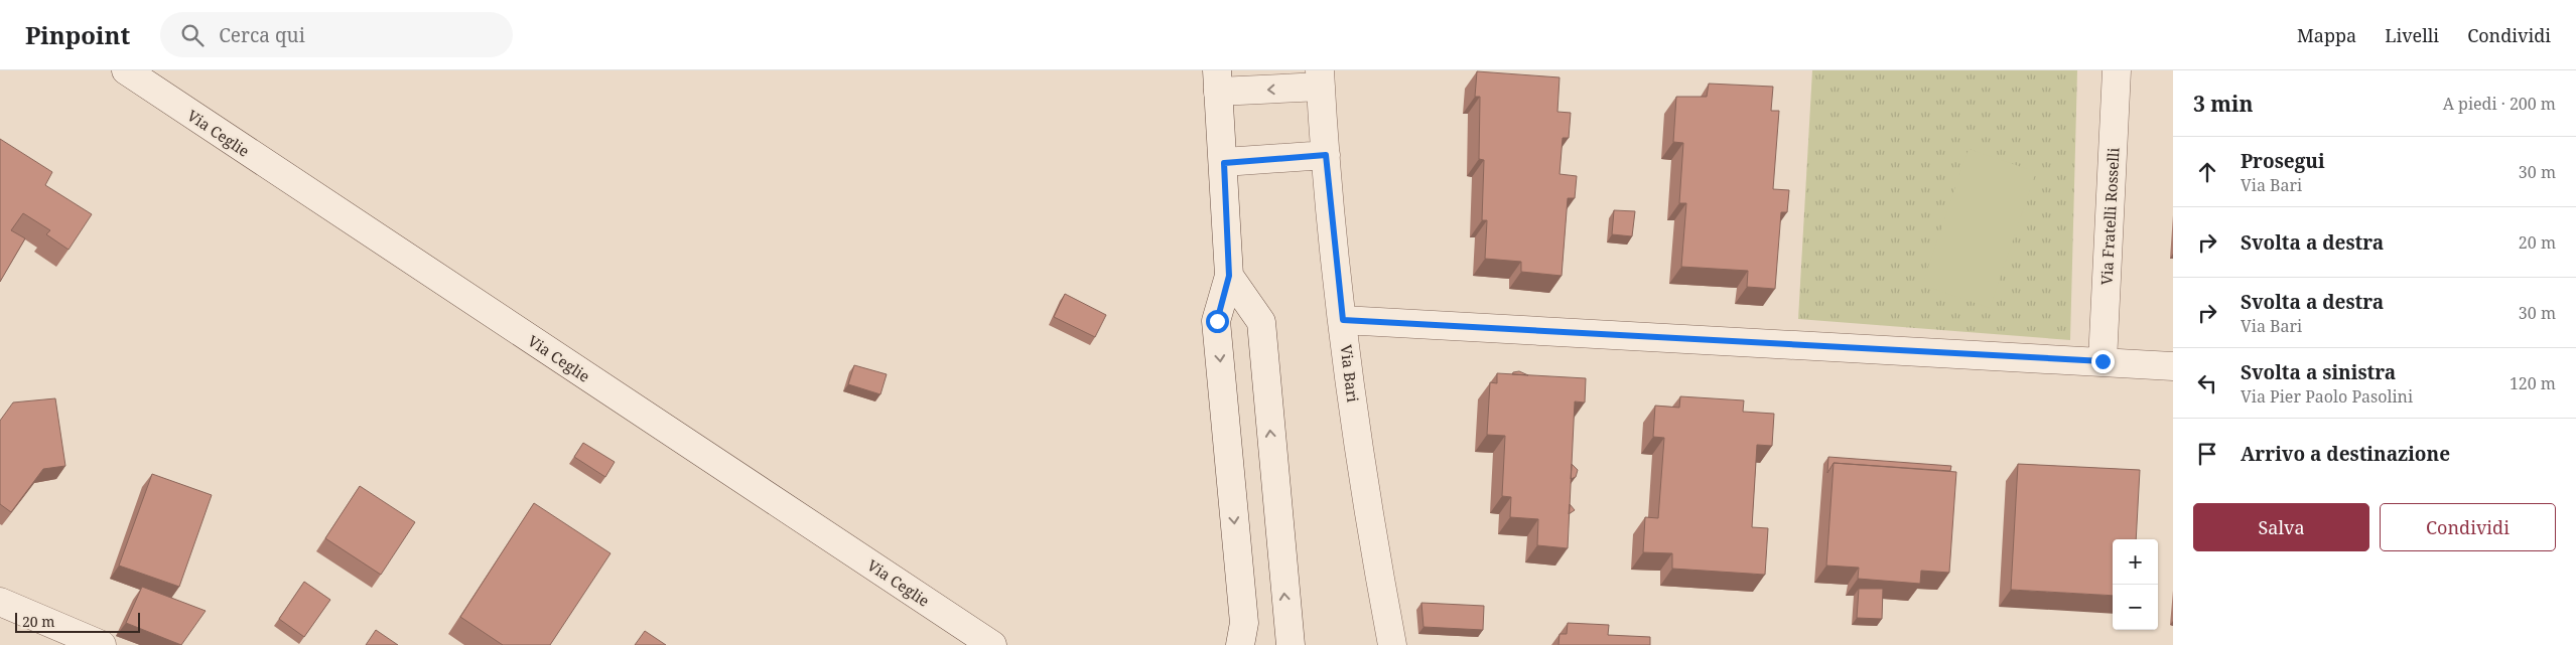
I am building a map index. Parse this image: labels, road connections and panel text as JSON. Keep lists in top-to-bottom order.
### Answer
{
  "streets": {
    "street": ["Via Ceglie", "Via Fratelli Rosselli", "Via Bari"]
  },
  "scale_bar": "20 m",
  "page": {
    "header": "Pinpoint",
    "search": "Cerca qui",
    "nav": ["Mappa", "Livelli", "Condividi"],
    "heading": ["3 min", "A piedi · 200 m"],
    "list": [
      ["Prosegui", "Via Bari", "30 m"],
      ["Svolta a destra", "20 m"],
      ["Svolta a destra", "Via Bari", "30 m"],
      ["Svolta a sinistra", "Via Pier Paolo Pasolini", "120 m"],
      "Arrivo a destinazione"
    ],
    "buttons": ["Salva", "Condividi"],
    "map_buttons": ["+", "−"],
    "scale": "20 m"
  }
}
